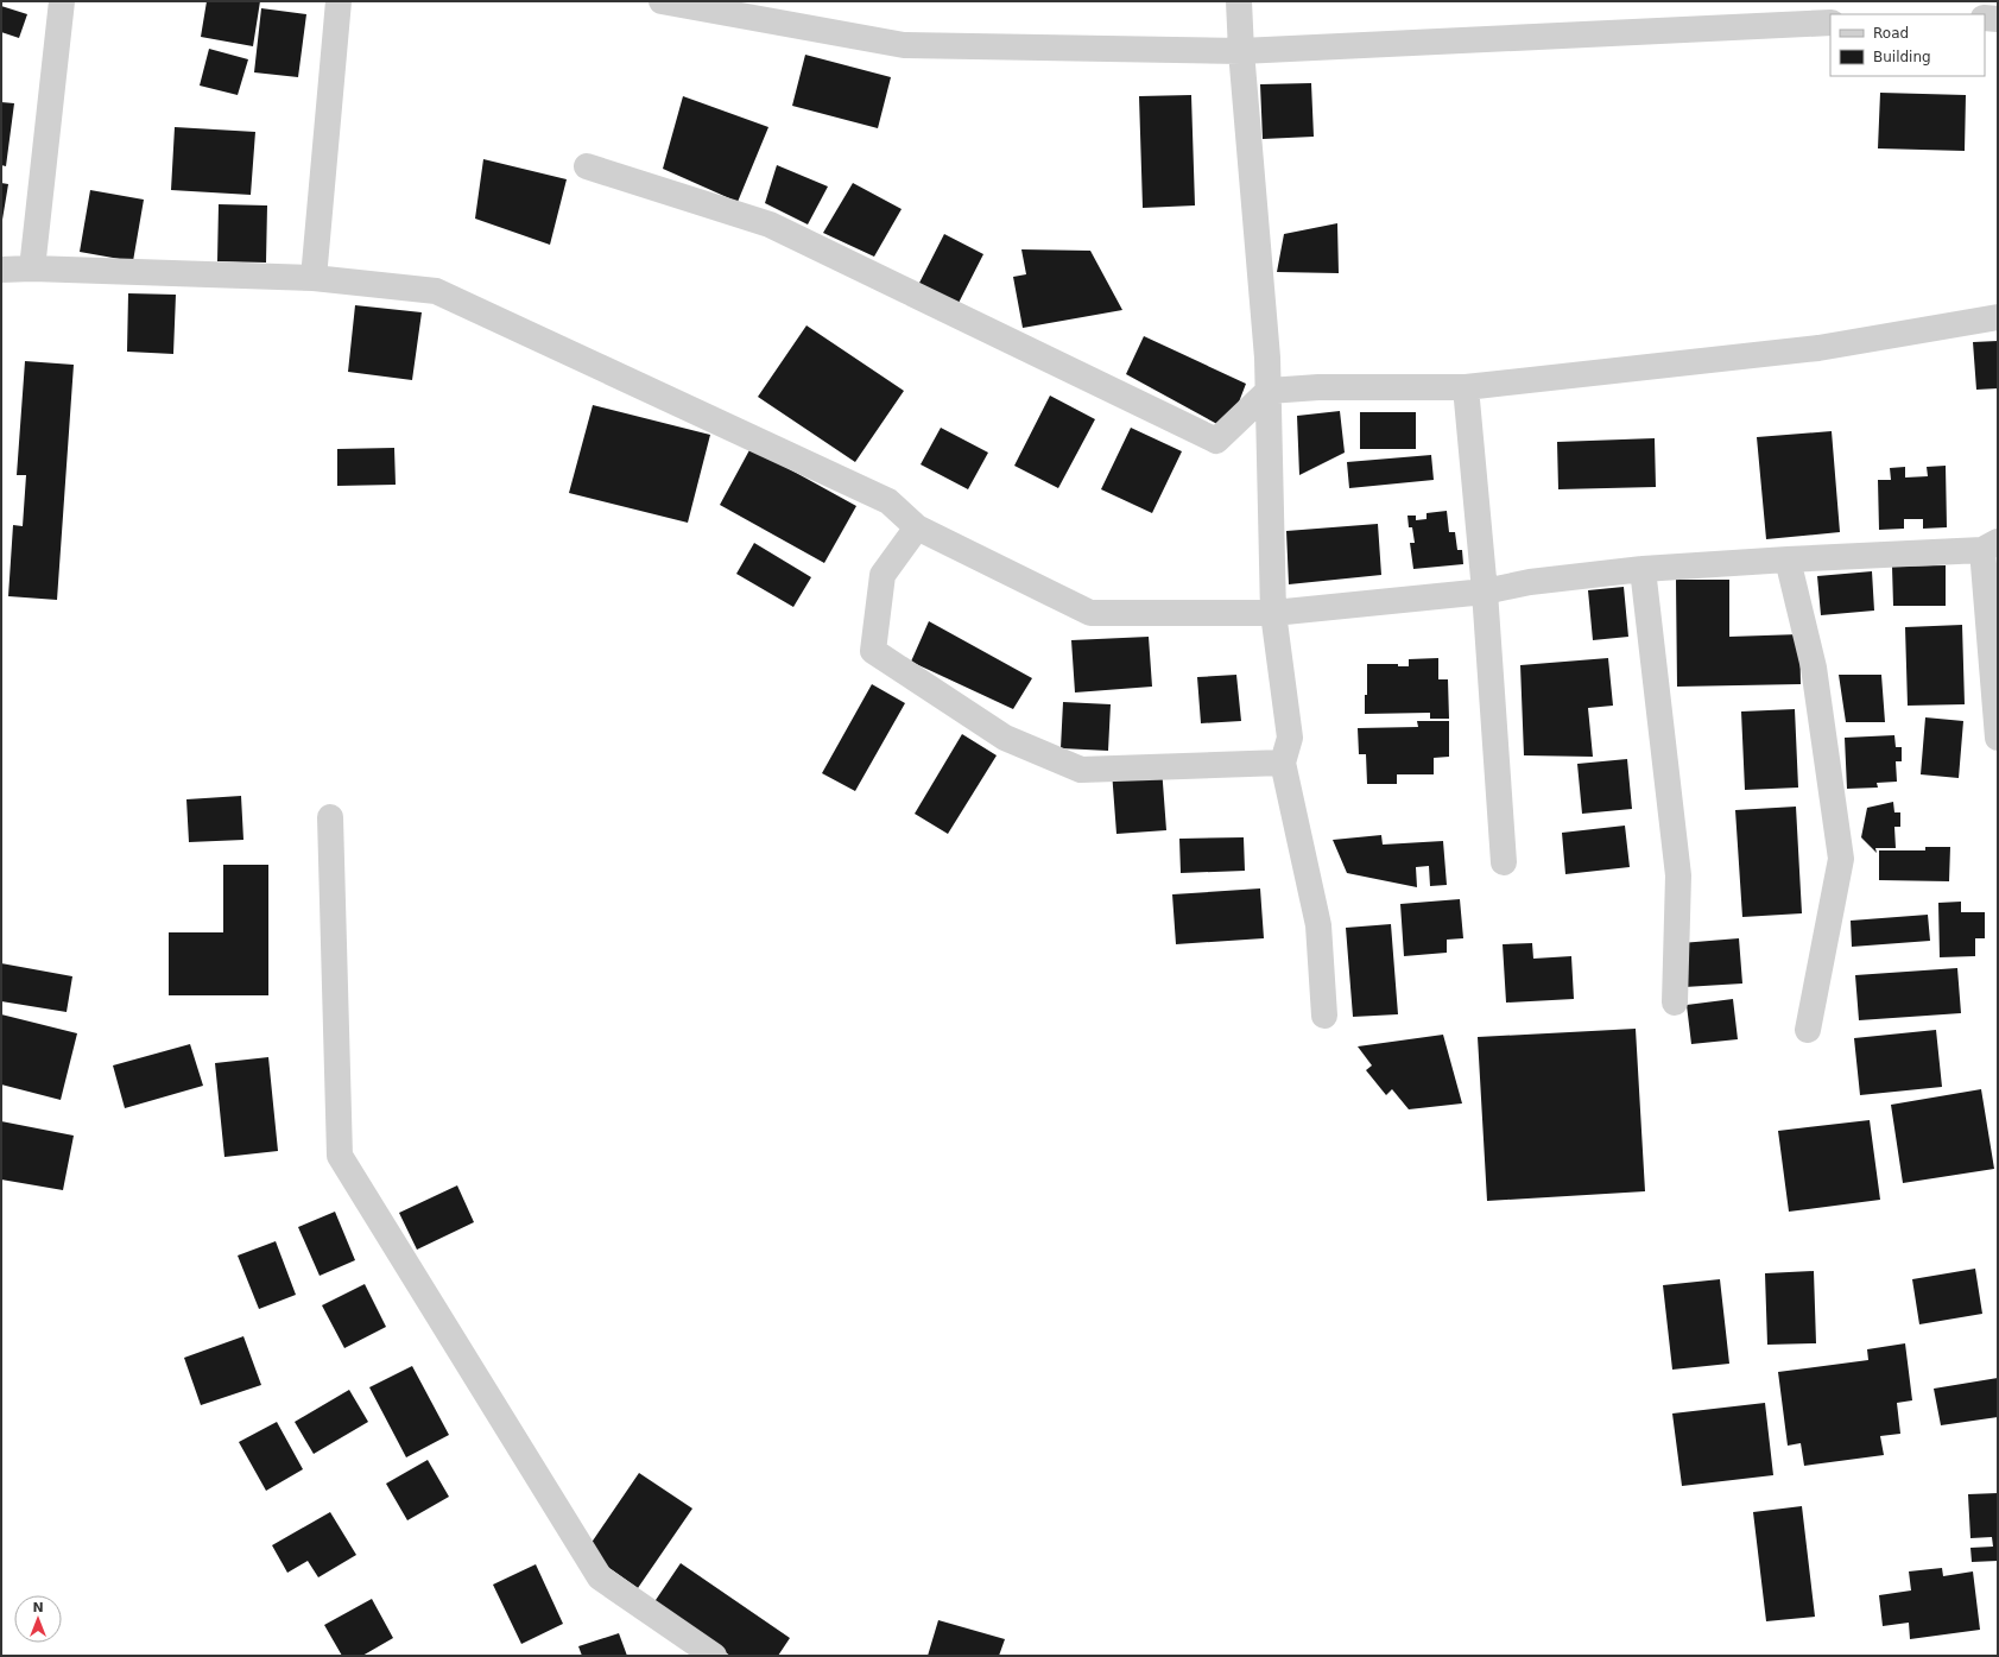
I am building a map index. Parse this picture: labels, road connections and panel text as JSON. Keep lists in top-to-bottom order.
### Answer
{
  "legend": ["Road", "Building"],
  "north": "top"
}
